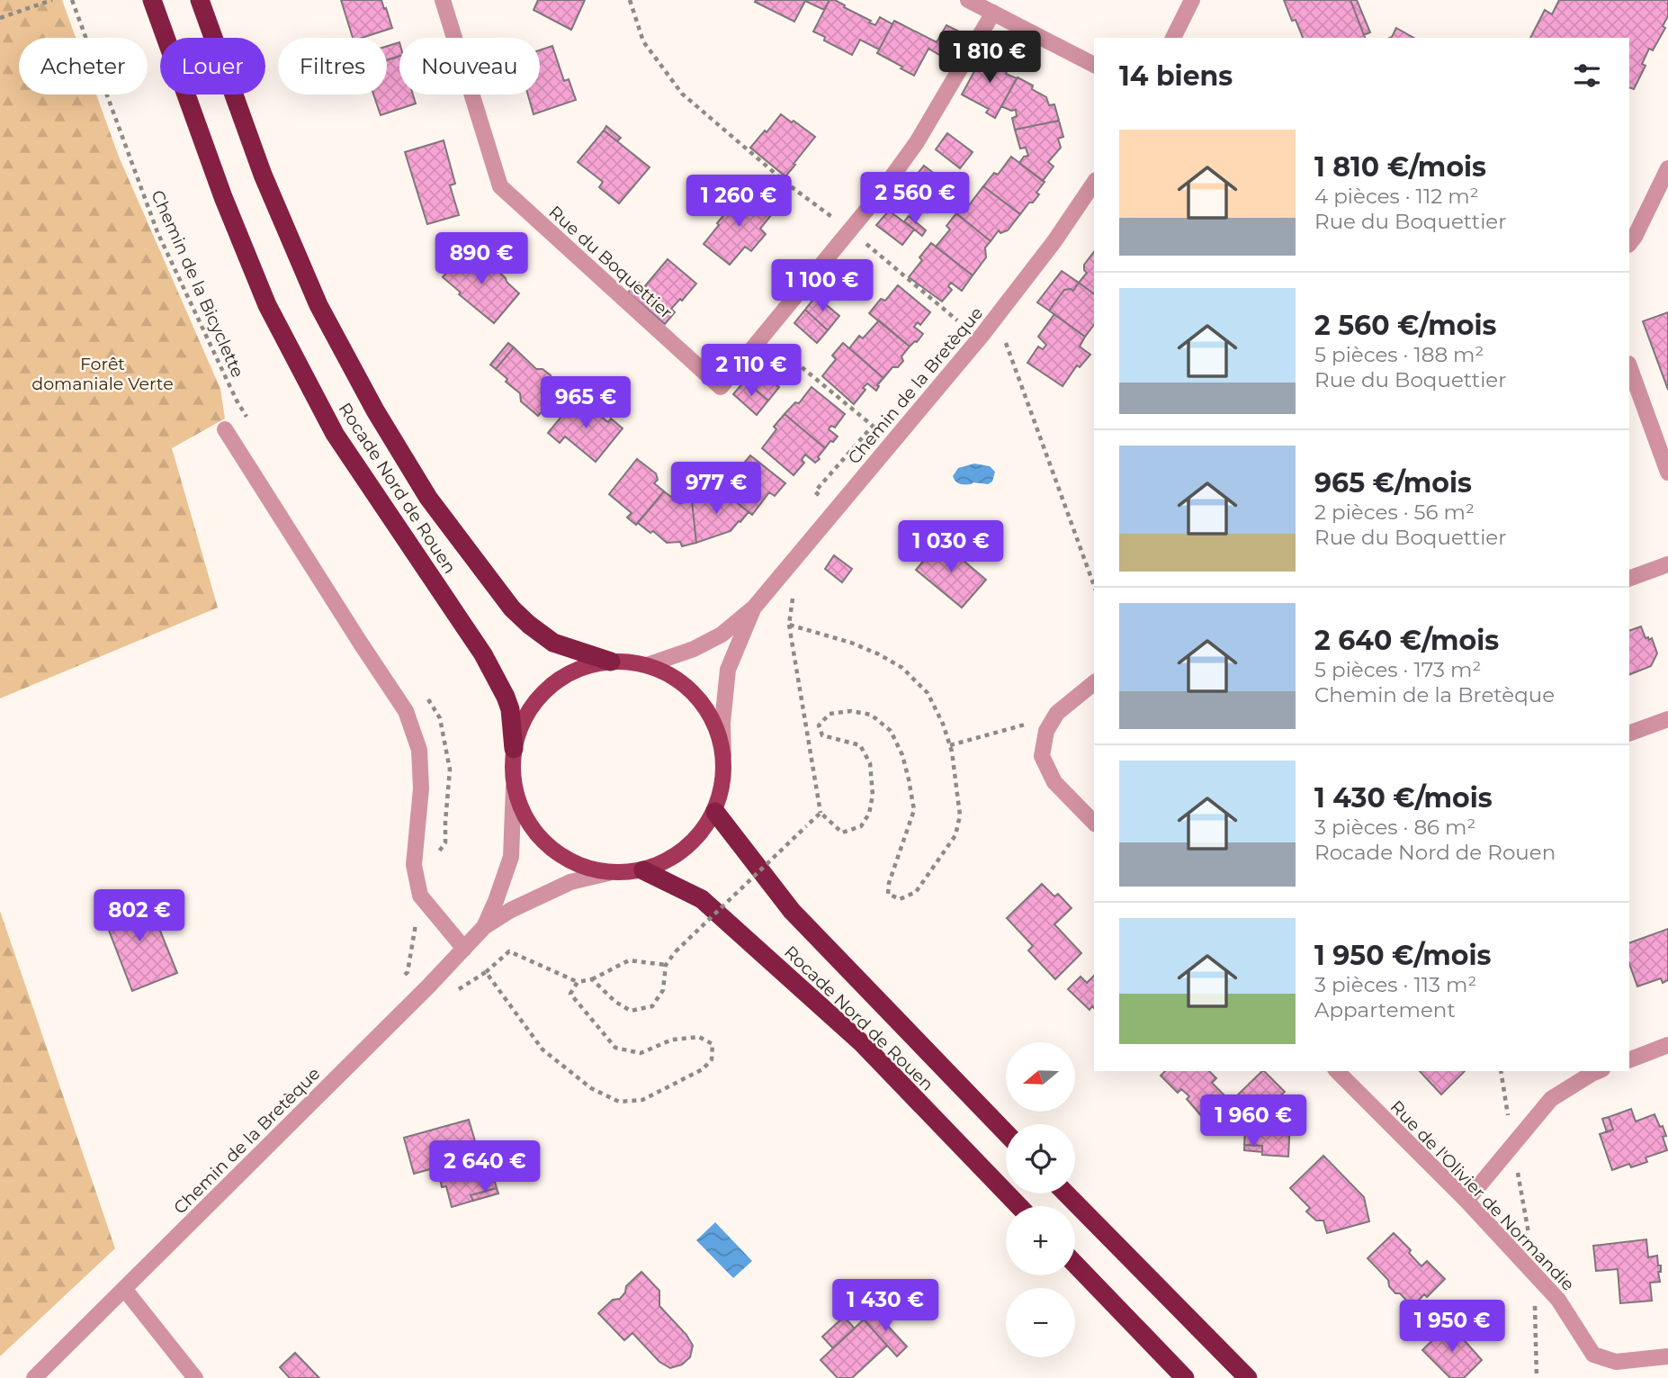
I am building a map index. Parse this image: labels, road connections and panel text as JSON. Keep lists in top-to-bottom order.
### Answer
{
  "streets": {
    "highway": ["Rocade Nord de Rouen"],
    "street": ["Rue du Boquettier", "Chemin de la Bretèque", "Rue de l'Olivier de Normandie"],
    "path": ["Chemin de la Bicyclette"]
  },
  "crossings": [
    ["Chemin de la Bretèque", "Rocade Nord de Rouen"]
  ],
  "parks": ["Forêt domaniale Verte"],
  "north": "left",
  "page": {
    "price": [
      "1 810 €",
      "2 560 €",
      "1 260 €",
      "890 €",
      "1 100 €",
      "2 110 €",
      "965 €",
      "977 €",
      "1 030 €",
      "802 €",
      "1 960 €",
      "2 640 €",
      "1 430 €",
      "1 950 €"
    ],
    "chip": [
      "Acheter",
      "Louer",
      "Filtres",
      "Nouveau"
    ],
    "heading": "14 biens",
    "list": [
      {
        "name": "1 810 €/mois",
        "note": "4 pièces · 112 m² · Rue du Boquettier"
      },
      {
        "name": "2 560 €/mois",
        "note": "5 pièces · 188 m² · Rue du Boquettier"
      },
      {
        "name": "965 €/mois",
        "note": "2 pièces · 56 m² · Rue du Boquettier"
      },
      {
        "name": "2 640 €/mois",
        "note": "5 pièces · 173 m² · Chemin de la Bretèque"
      },
      {
        "name": "1 430 €/mois",
        "note": "3 pièces · 86 m² · Rocade Nord de Rouen"
      },
      {
        "name": "1 950 €/mois",
        "note": "3 pièces · 113 m² · Appartement"
      }
    ],
    "map_buttons": ["+", "−"]
  }
}
